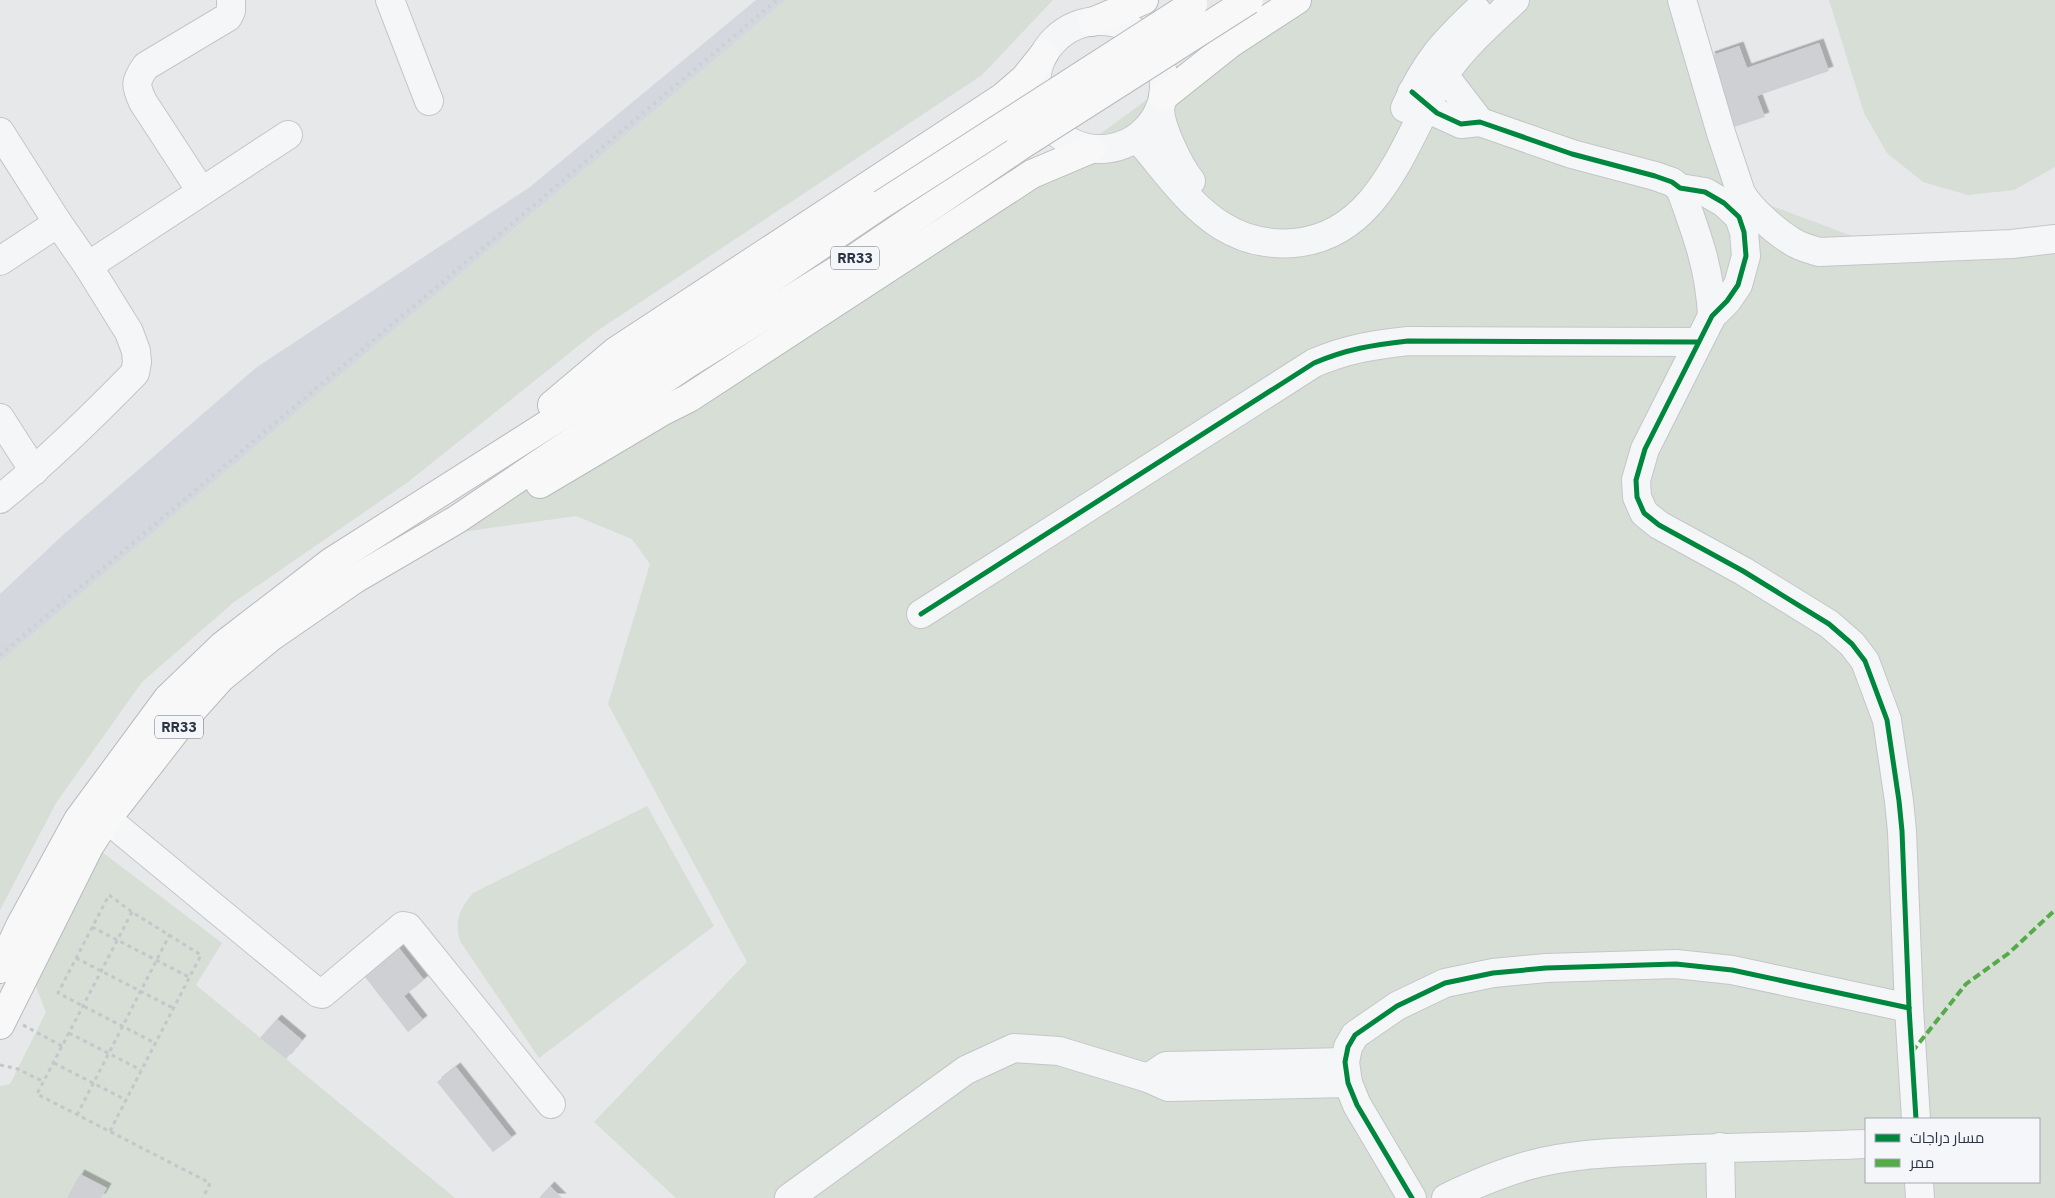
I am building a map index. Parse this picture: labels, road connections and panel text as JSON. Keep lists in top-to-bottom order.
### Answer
{
  "streets": {
    "highway": ["RR33"]
  },
  "legend": ["مسار دراجات", "ممر"]
}
